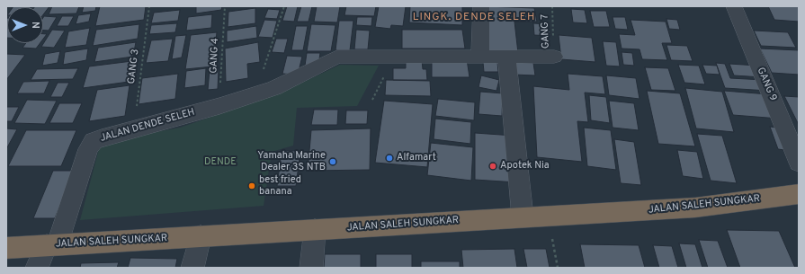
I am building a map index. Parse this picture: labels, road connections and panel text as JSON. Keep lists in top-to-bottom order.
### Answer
{
  "streets": {
    "highway": ["JALAN SALEH SUNGKAR"],
    "street": ["GANG 9", "JALAN DENDE SELEH"],
    "path": ["GANG 7", "GANG 4", "GANG 3"]
  },
  "crossings": [
    ["GANG 7", "JALAN DENDE SELEH"],
    ["GANG 4", "JALAN DENDE SELEH"],
    ["GANG 3", "JALAN DENDE SELEH"],
    ["JALAN DENDE SELEH", "JALAN SALEH SUNGKAR"]
  ],
  "districts": ["LINGK. DENDE SELEH"],
  "parks": ["DENDE"],
  "places": [
    "Alfamart",
    "Yamaha Marine Dealer 3S NTB",
    "Apotek Nia",
    "best fried banana"
  ],
  "north": "right"
}
